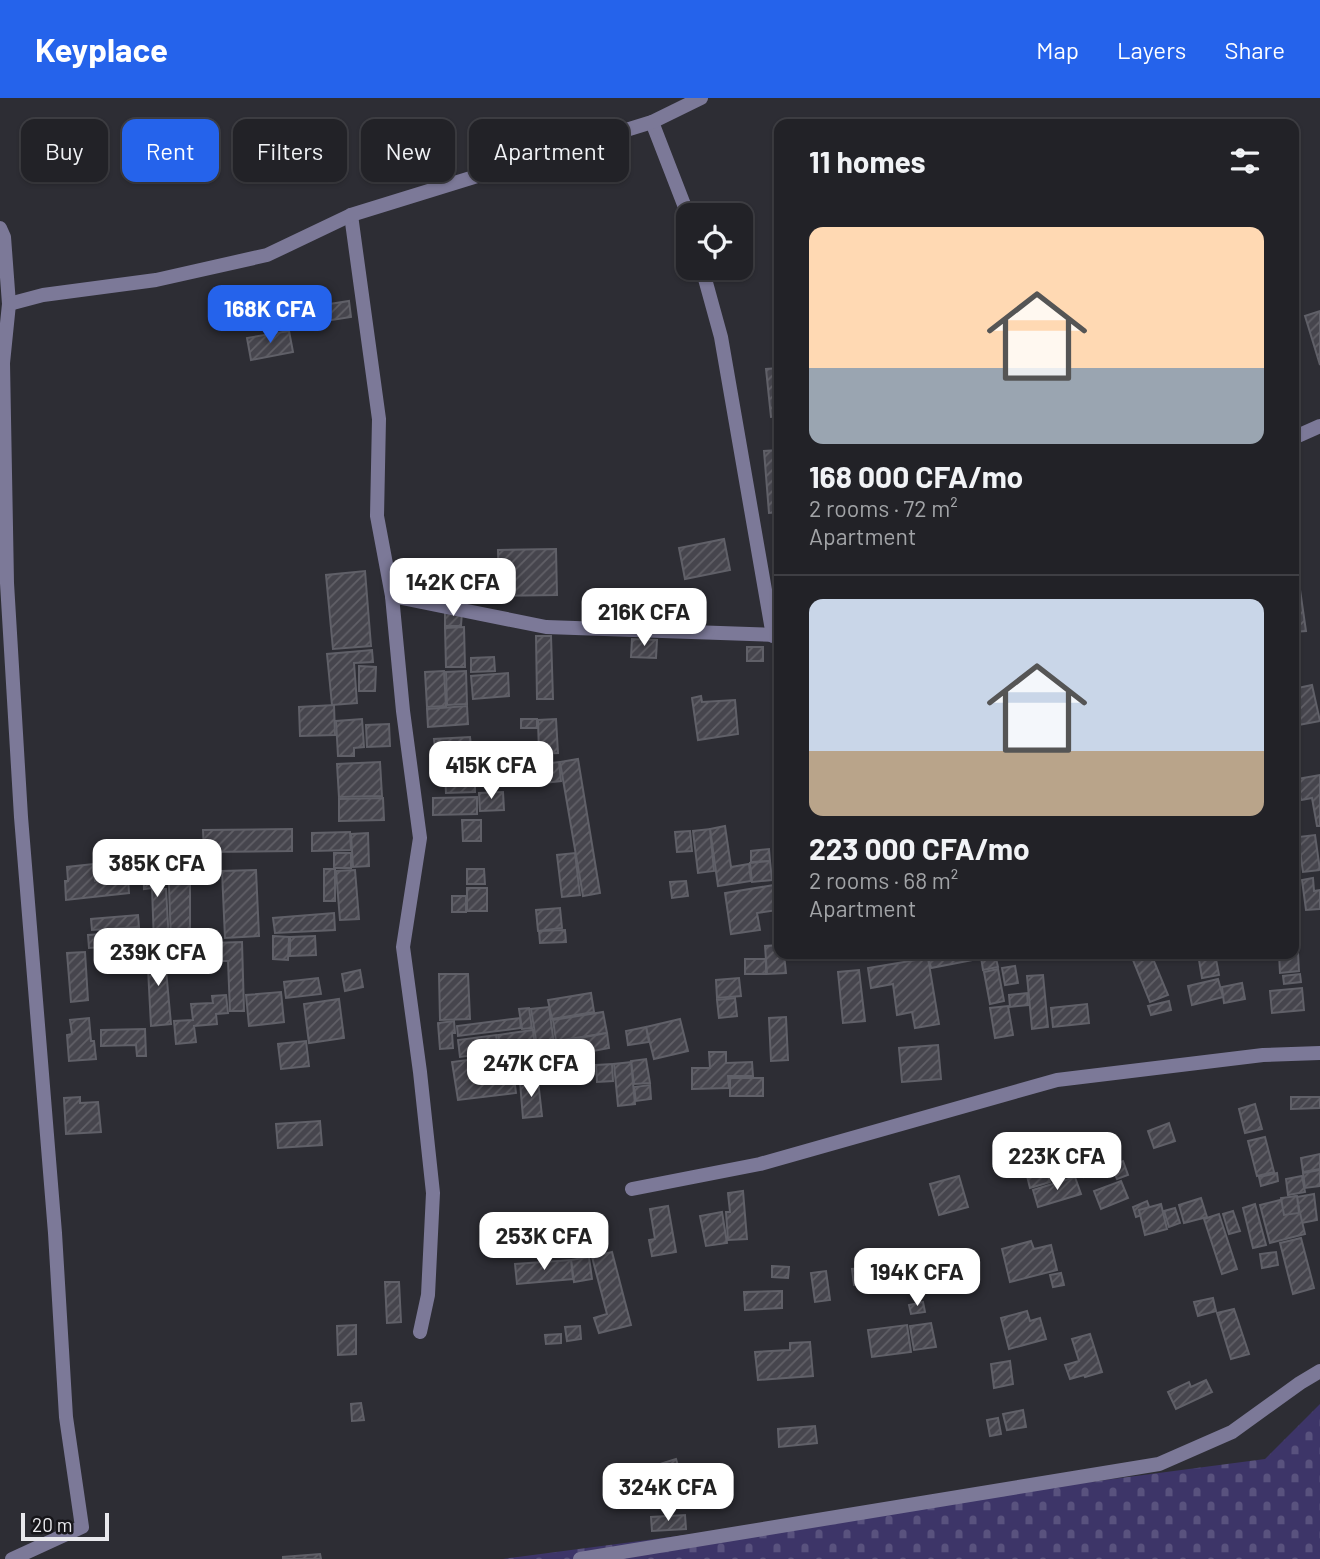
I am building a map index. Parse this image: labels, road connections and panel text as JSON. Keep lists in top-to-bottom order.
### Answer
{
  "scale_bar": "20 m",
  "page": {
    "header": "Keyplace",
    "nav": ["Map", "Layers", "Share"],
    "chip": [
      "Buy",
      "Rent",
      "Filters",
      "New",
      "Apartment"
    ],
    "heading": "11 homes",
    "list": [
      {
        "name": "168 000 CFA/mo",
        "note": "2 rooms · 72 m² · Apartment"
      },
      {
        "name": "223 000 CFA/mo",
        "note": "2 rooms · 68 m² · Apartment"
      }
    ],
    "price": [
      "168K CFA",
      "142K CFA",
      "216K CFA",
      "415K CFA",
      "385K CFA",
      "239K CFA",
      "247K CFA",
      "223K CFA",
      "253K CFA",
      "194K CFA",
      "324K CFA"
    ],
    "scale": "20 m"
  }
}
